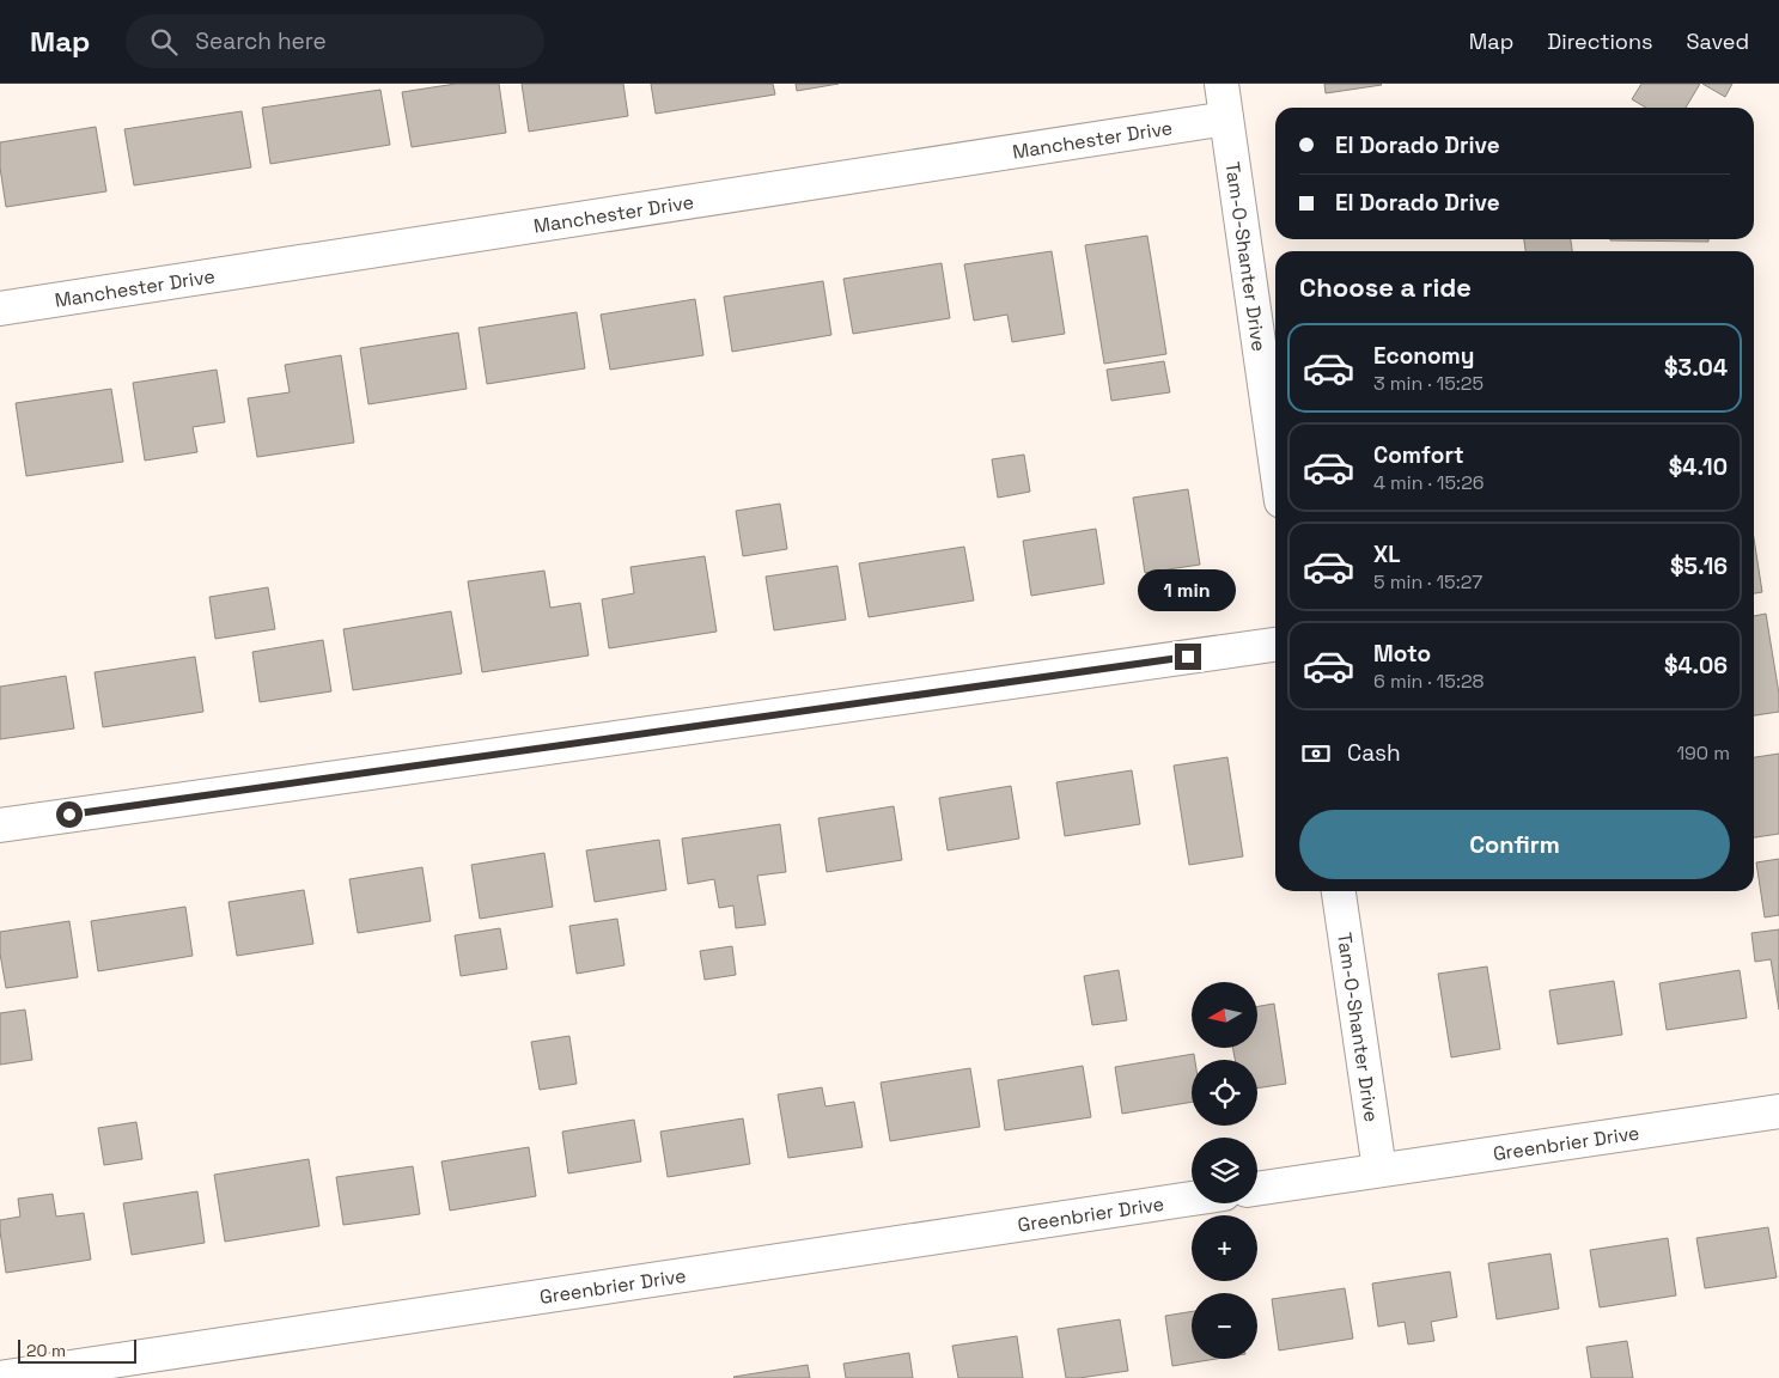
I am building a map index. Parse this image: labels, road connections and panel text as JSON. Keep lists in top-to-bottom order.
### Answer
{
  "streets": {
    "street": ["Manchester Drive", "Tam-O-Shanter Drive", "Greenbrier Drive"]
  },
  "crossings": [
    ["Manchester Drive", "Tam-O-Shanter Drive"],
    ["Tam-O-Shanter Drive", "Greenbrier Drive"]
  ],
  "scale_bar": "20 m",
  "north": "left",
  "page": {
    "header": "Map",
    "search": "Search here",
    "nav": ["Map", "Directions", "Saved"],
    "banner": ["El Dorado Drive", "El Dorado Drive"],
    "heading": "Choose a ride",
    "list": [
      {
        "name": "Economy",
        "note": "3 min · 15:25",
        "value": "$3.04"
      },
      {
        "name": "Comfort",
        "note": "4 min · 15:26",
        "value": "$4.10"
      },
      {
        "name": "XL",
        "note": "5 min · 15:27",
        "value": "$5.16"
      },
      {
        "name": "Moto",
        "note": "6 min · 15:28",
        "value": "$4.06"
      }
    ],
    "bubble": "1 min",
    "pay": ["Cash", "190 m"],
    "buttons": "Confirm",
    "map_buttons": ["+", "−"],
    "scale": "20 m"
  }
}
